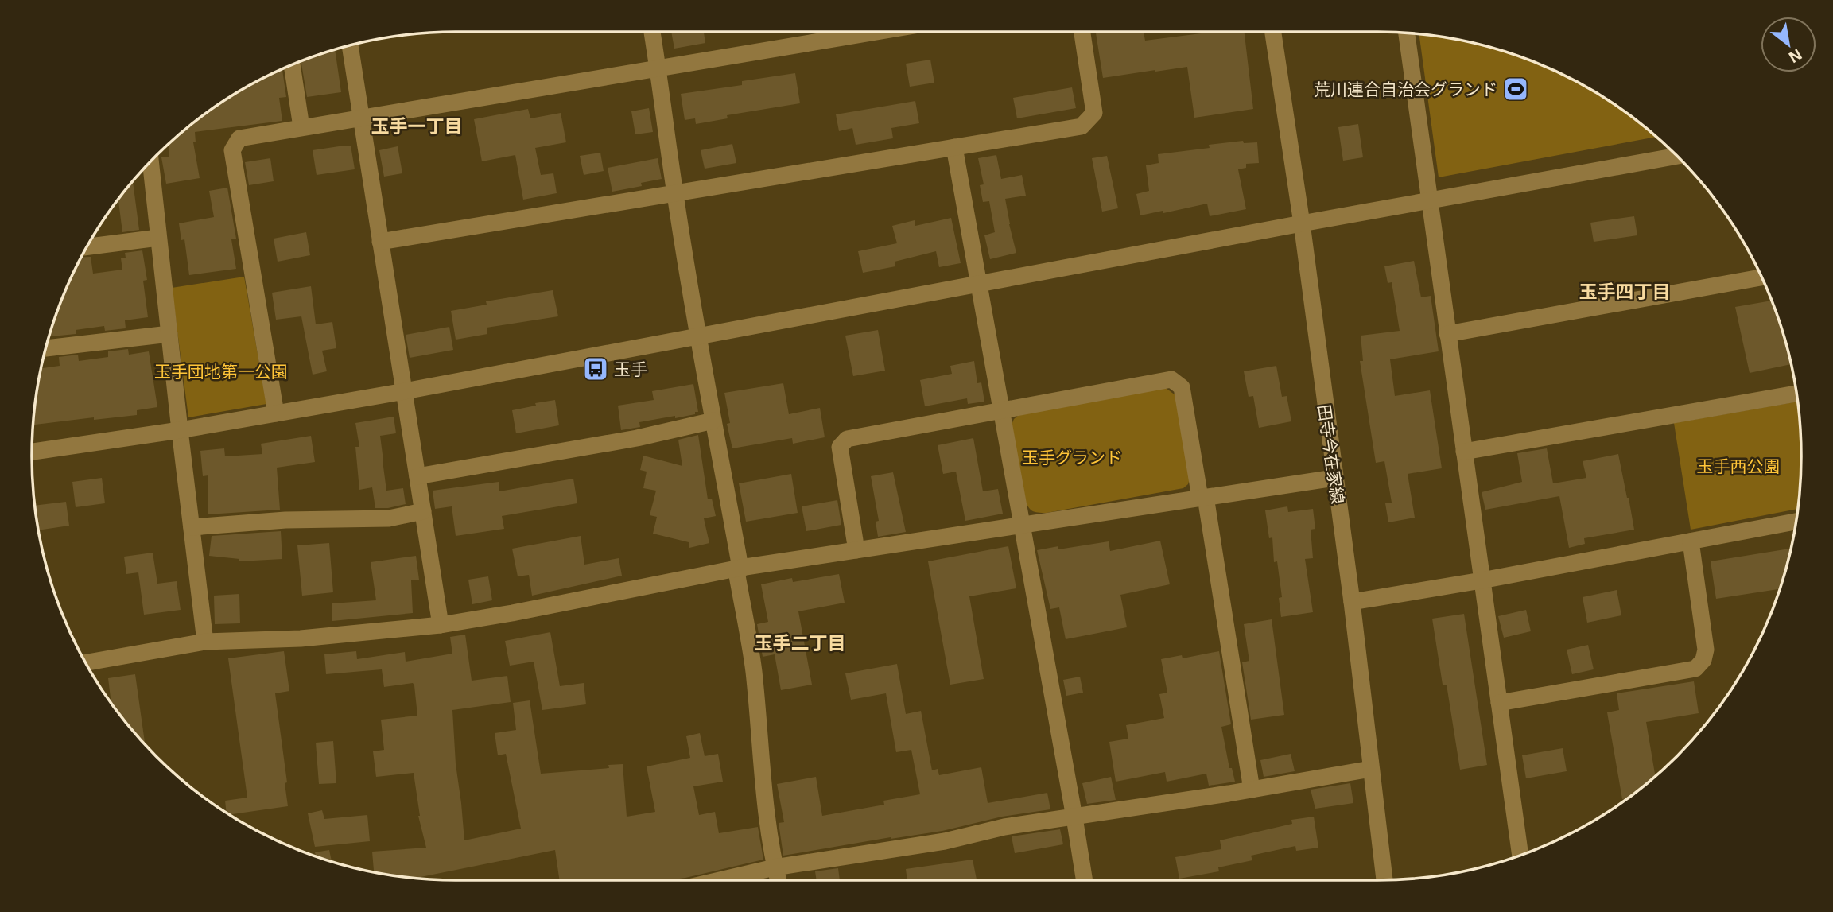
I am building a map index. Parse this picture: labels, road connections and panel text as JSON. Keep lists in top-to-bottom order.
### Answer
{
  "streets": {
    "street": ["田寺今在家線"]
  },
  "districts": ["玉手一丁目", "玉手四丁目", "玉手二丁目"],
  "parks": ["玉手団地第一公園", "玉手グランド", "玉手西公園"],
  "places": {
    "sports": ["荒川連合自治会グランド"],
    "bus stop": ["玉手"]
  },
  "north": "bottom right"
}
